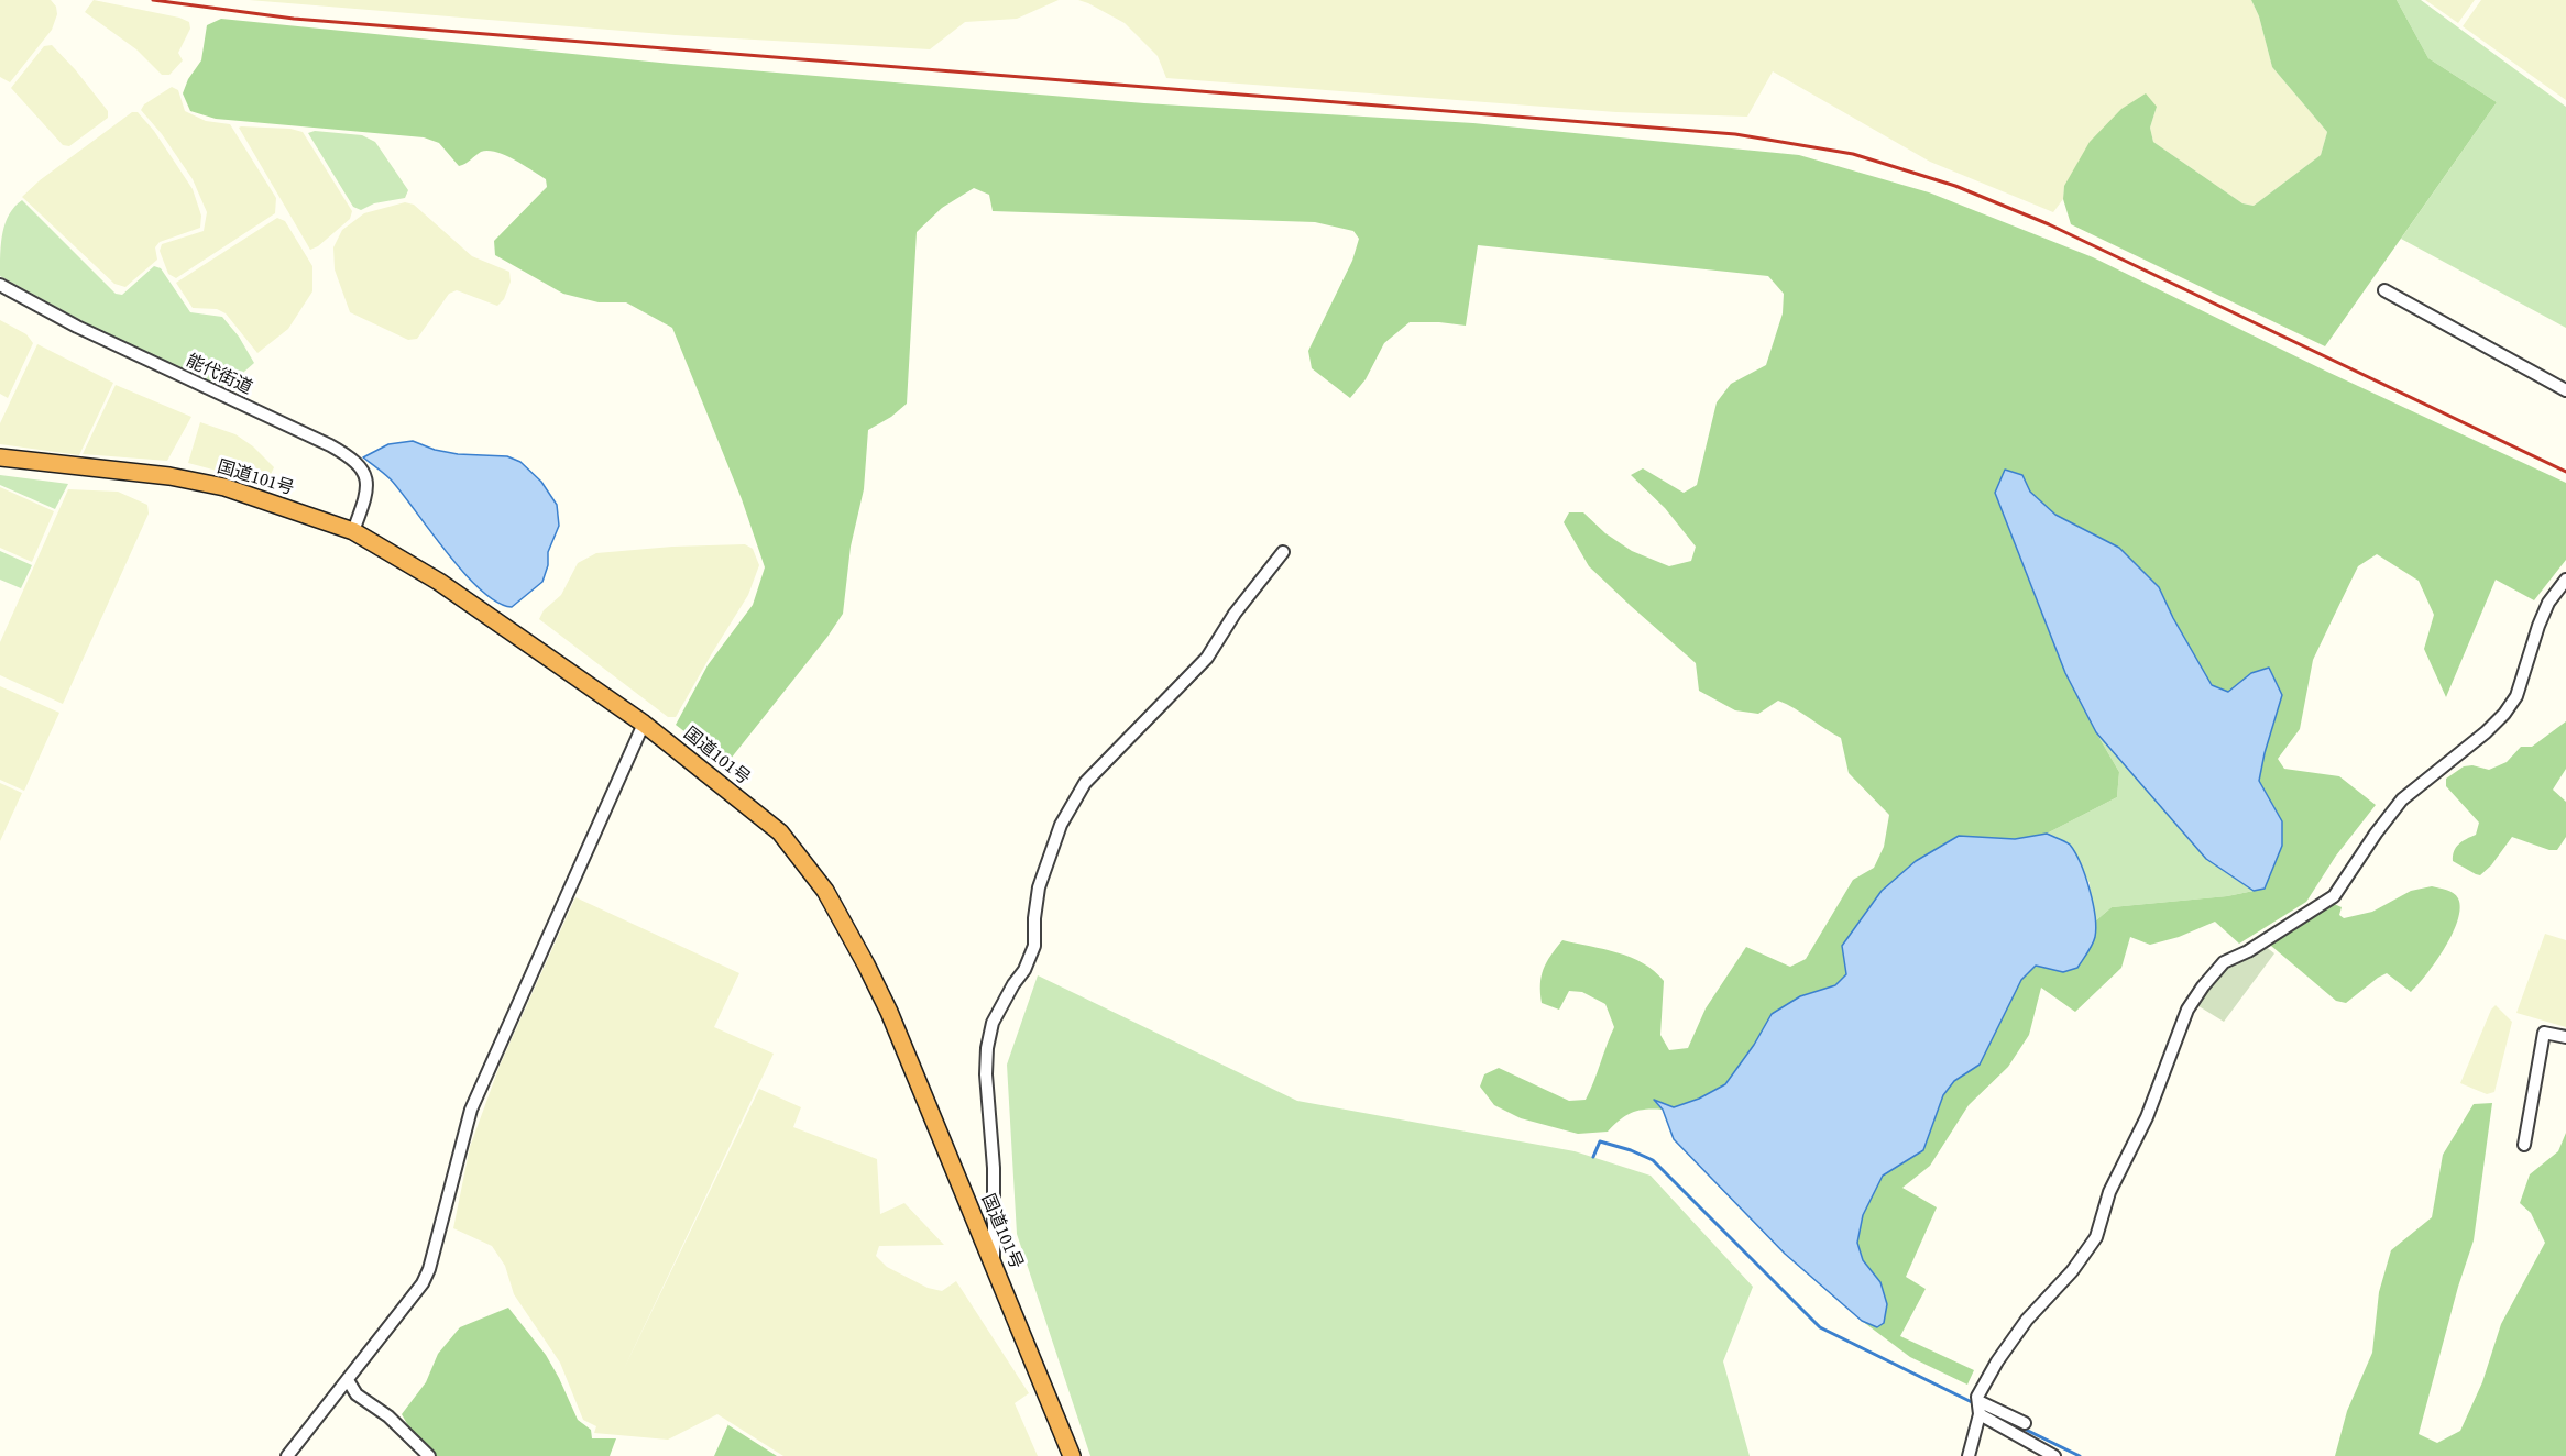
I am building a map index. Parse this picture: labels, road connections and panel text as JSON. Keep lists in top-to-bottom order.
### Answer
{
  "streets": {
    "highway": ["国道101号"],
    "street": ["能代街道"]
  },
  "crossings": [
    ["能代街道", "国道101号"]
  ]
}
